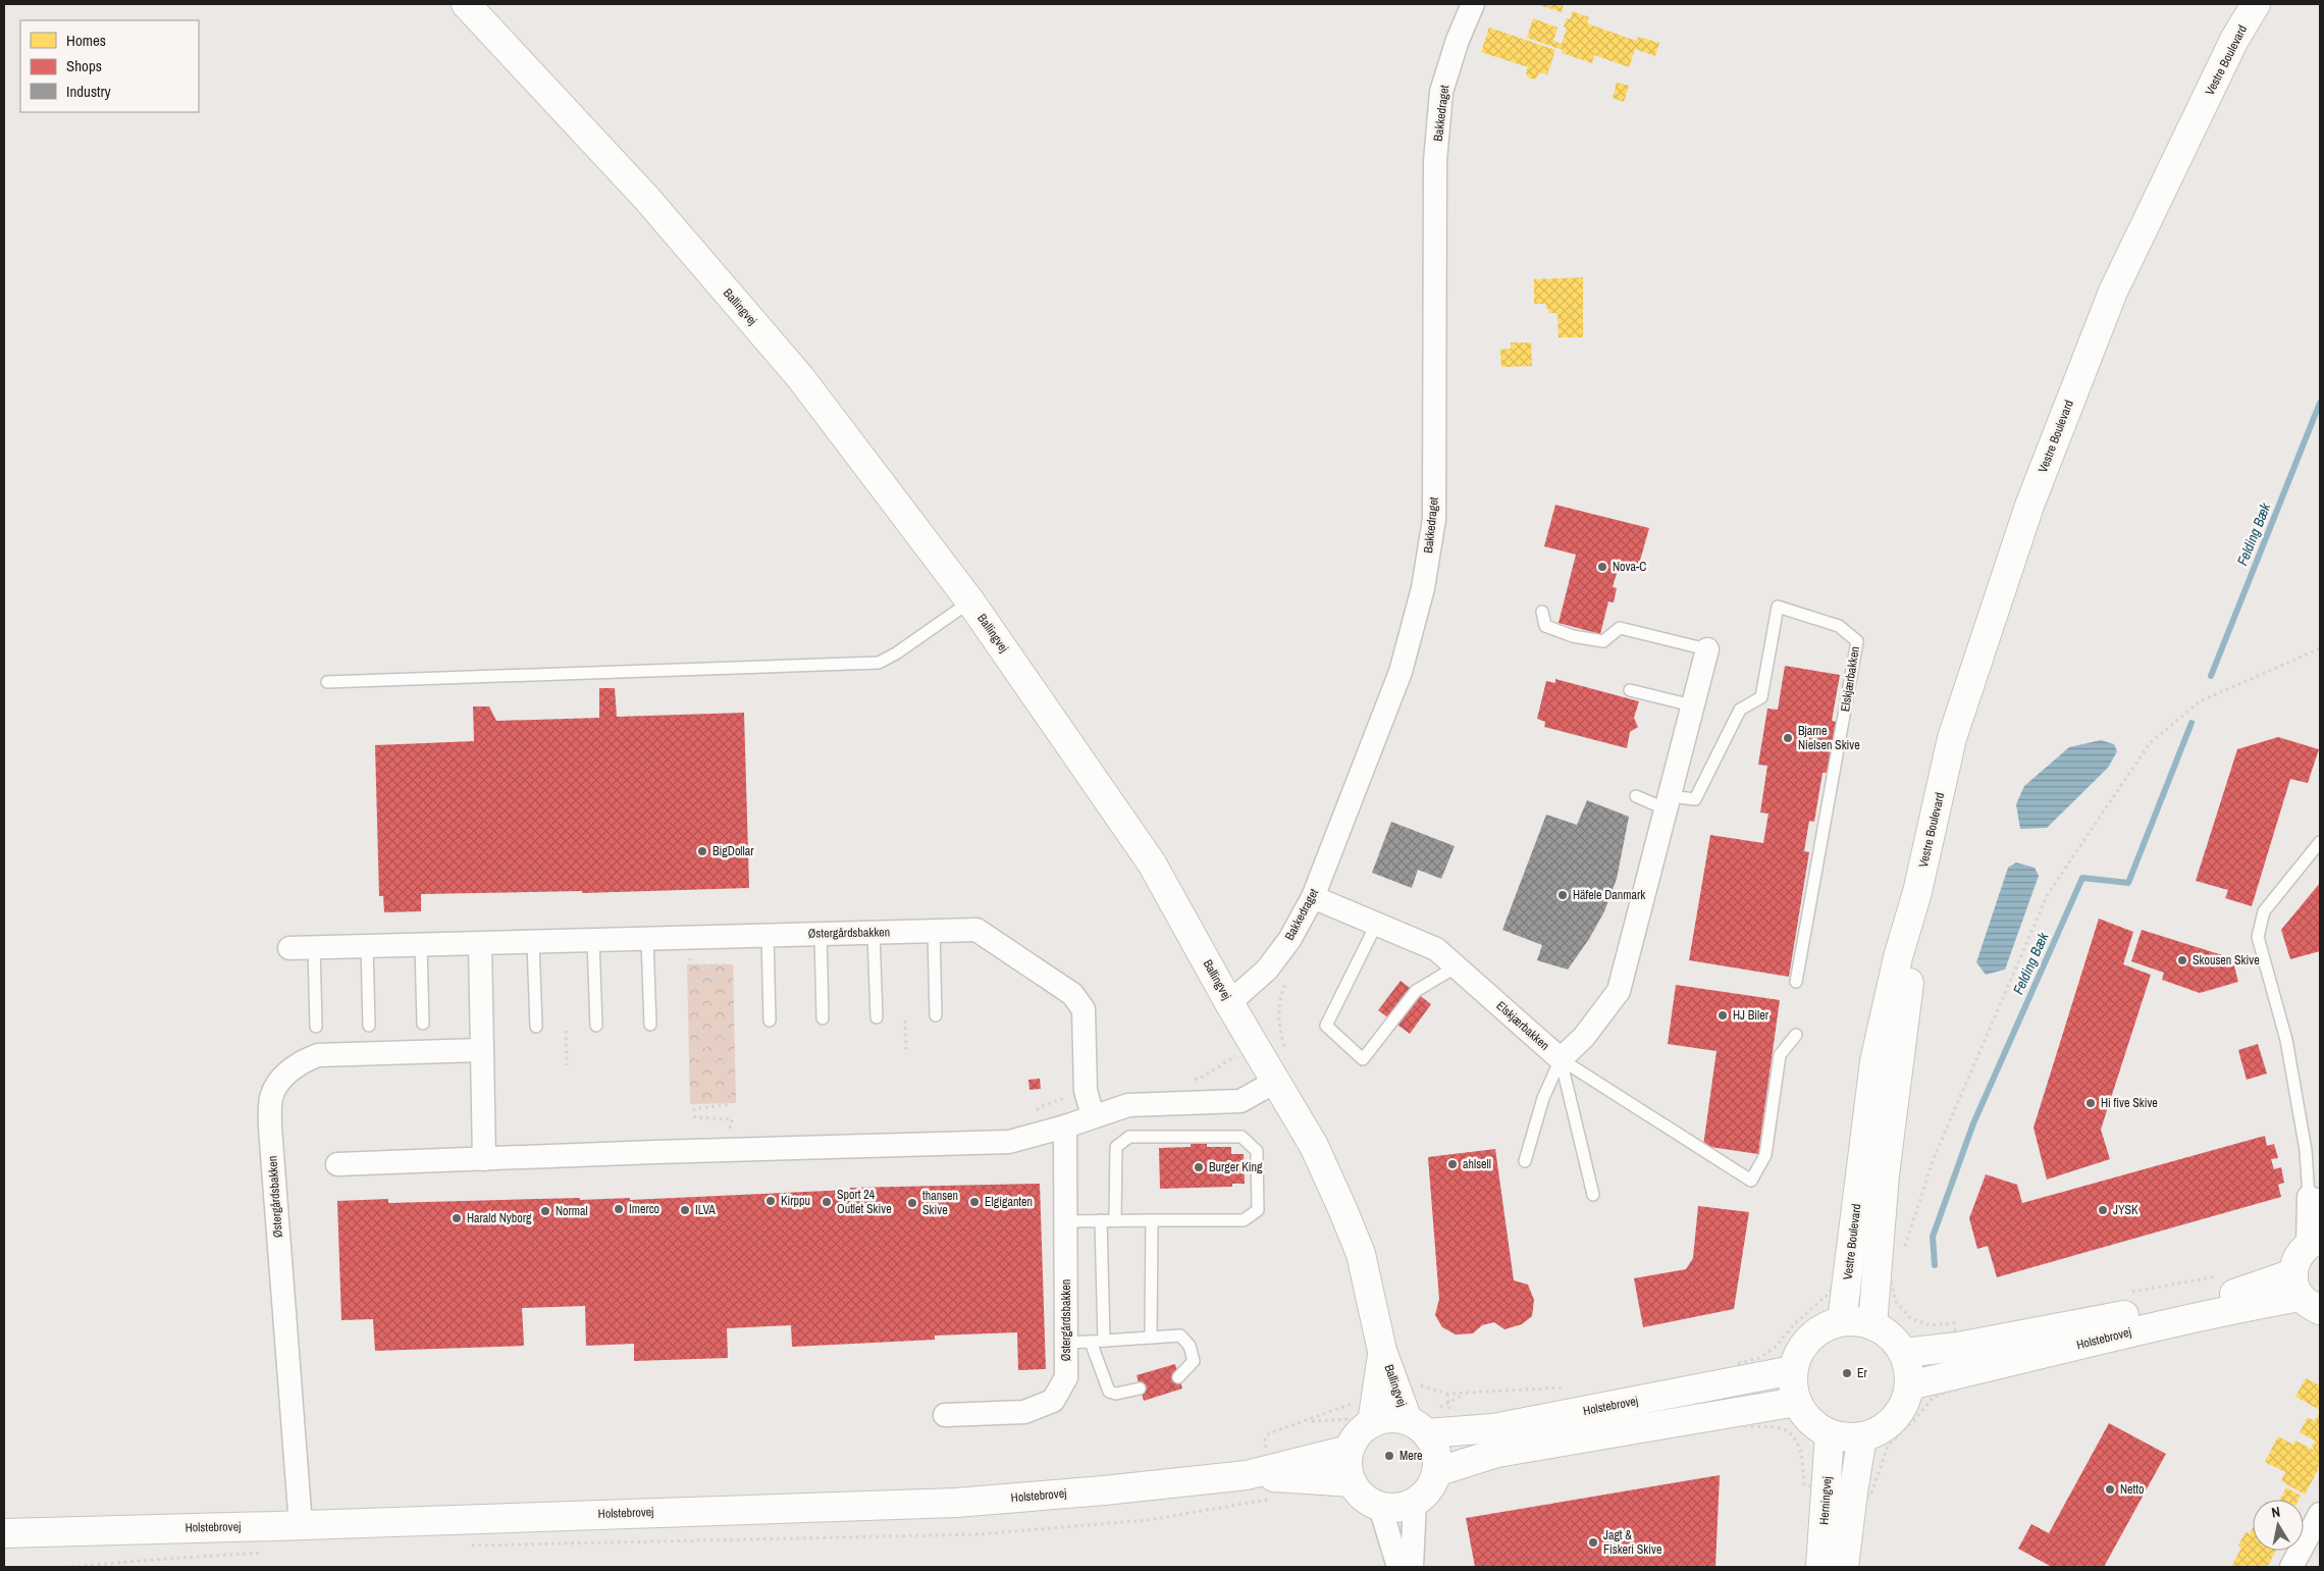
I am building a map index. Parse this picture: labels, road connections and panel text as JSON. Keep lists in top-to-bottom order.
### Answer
{
  "streets": {
    "main road": [
      "Vestre Boulevard",
      "Ballingvej",
      "Holstebrovej",
      "Herningvej"
    ],
    "street": ["Bakkedraget", "Elskjærbakken", "Østergårdsbakken"]
  },
  "crossings": [
    ["Vestre Boulevard", "Holstebrovej"],
    ["Vestre Boulevard", "Herningvej"],
    ["Bakkedraget", "Ballingvej"],
    ["Bakkedraget", "Elskjærbakken"],
    ["Ballingvej", "Holstebrovej"],
    ["Østergårdsbakken", "Holstebrovej"],
    ["Holstebrovej", "Herningvej"]
  ],
  "water": ["Felding Bæk"],
  "places": [
    "Nova-C",
    "Bjarne Nielsen Skive",
    "BigDollar",
    "Häfele Danmark",
    "Skousen Skive",
    "HJ Biler",
    "Hi five Skive",
    "ahlsell",
    "Burger King",
    "Kirppu",
    "Sport 24 Outlet Skive",
    "Elgiganten",
    "thansen Skive",
    "Imerco",
    "ILVA",
    "JYSK",
    "Normal",
    "Harald Nyborg",
    "Er",
    "Mere",
    "Netto",
    "Jagt & Fiskeri Skive"
  ],
  "legend": ["Homes", "Shops", "Industry"],
  "north": "top"
}
